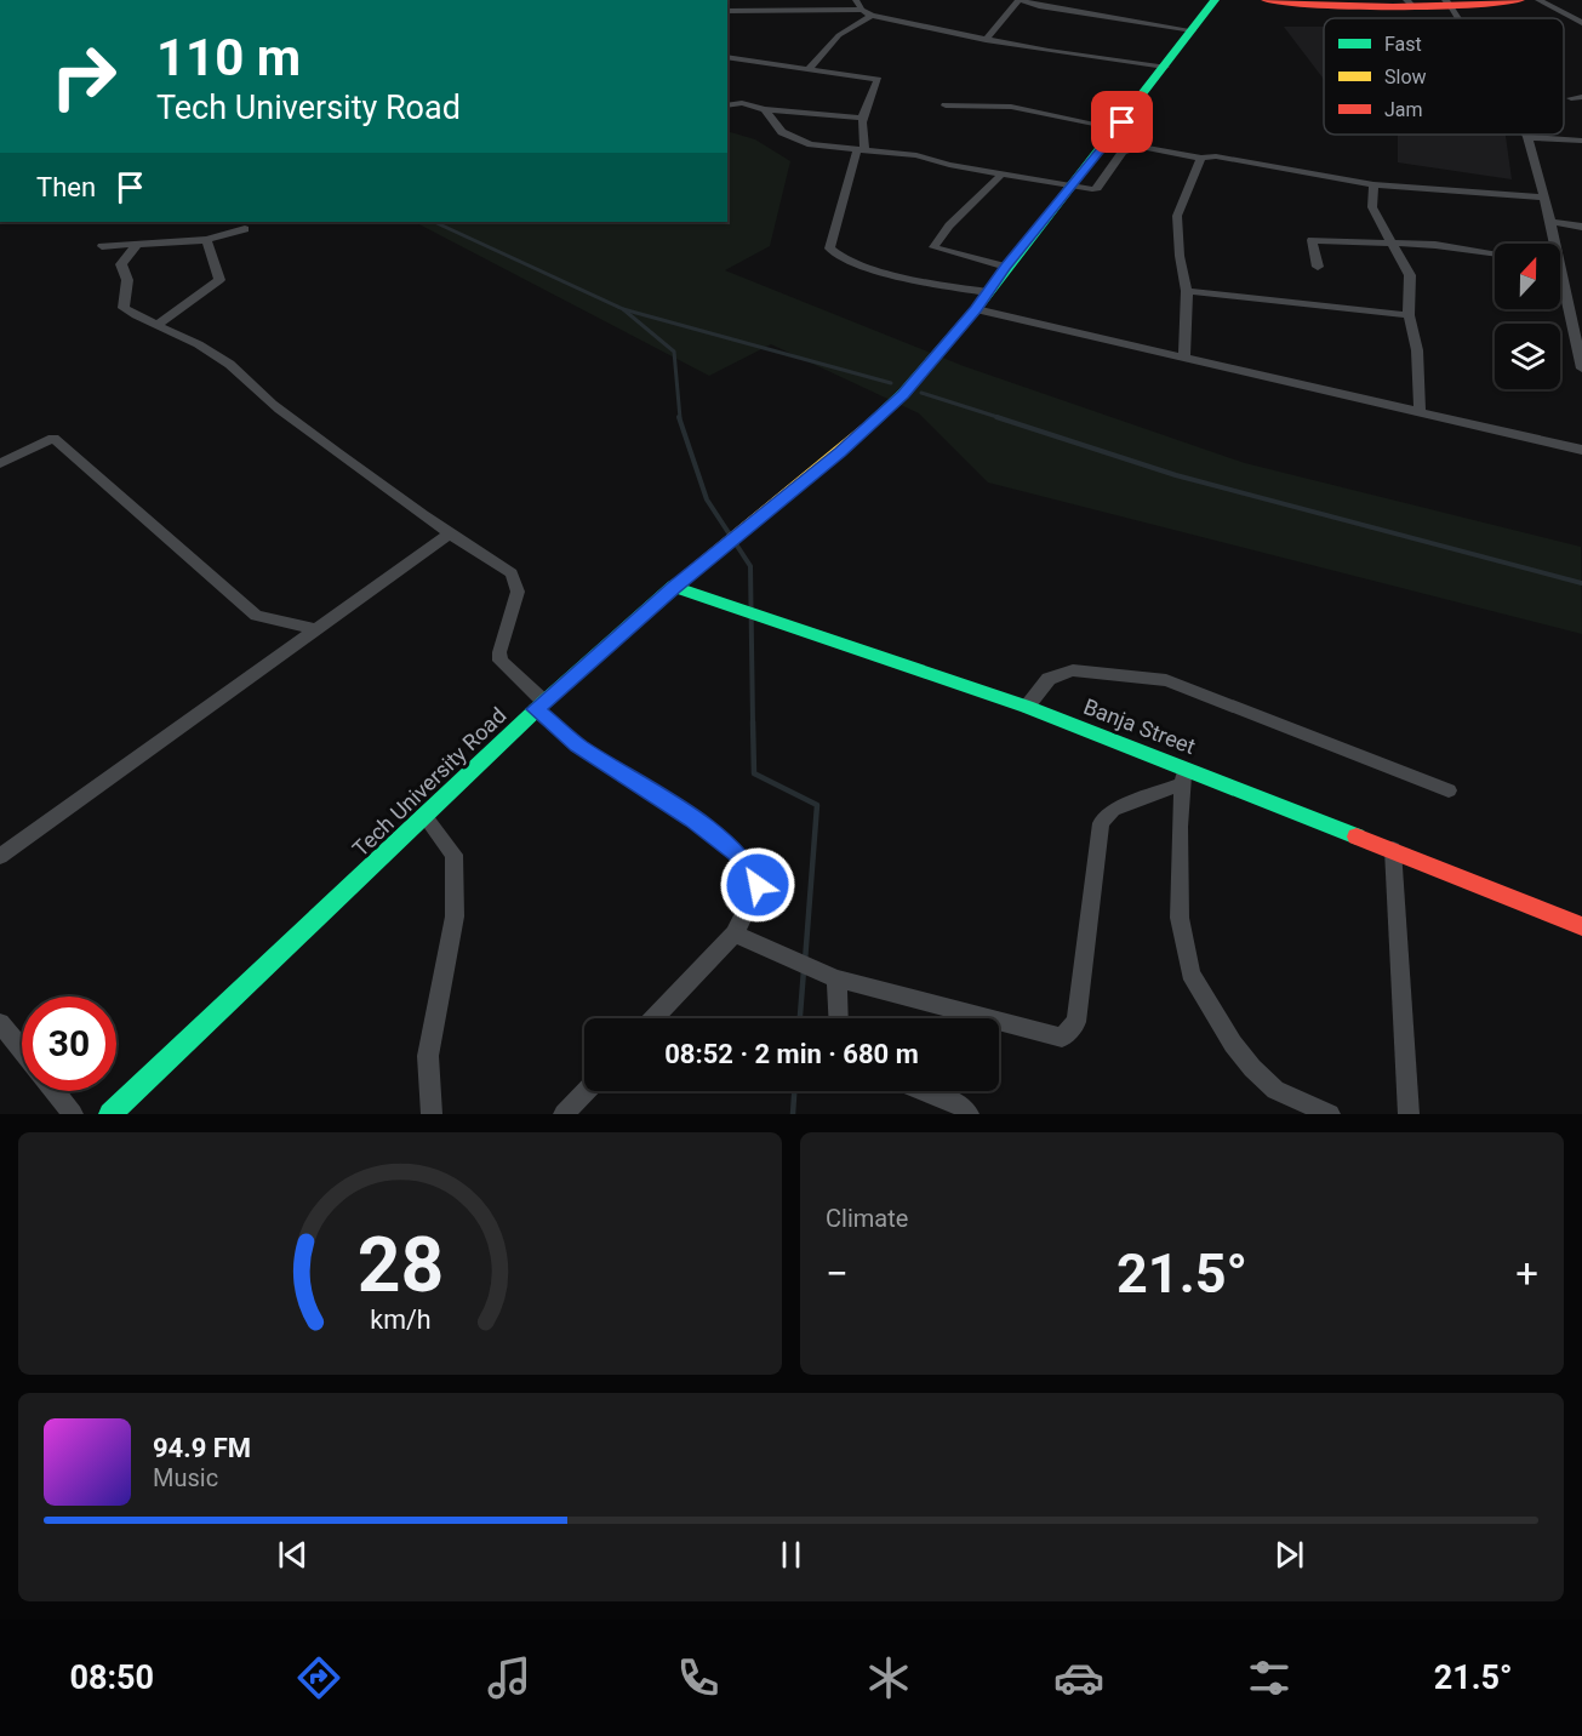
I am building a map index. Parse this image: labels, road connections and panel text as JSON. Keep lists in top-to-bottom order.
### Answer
{
  "streets": {
    "street": ["Banja Street", "Tech University Road"]
  },
  "crossings": [
    ["Banja Street", "Tech University Road"]
  ],
  "legend": ["Fast", "Slow", "Jam"],
  "north": "top",
  "page": {
    "turn": ["110 m", "Tech University Road"],
    "then": "Then",
    "limit": "30",
    "trip": "08:52 · 2 min · 680 m",
    "tile": "Climate",
    "heat": ["−", "21.5°", "+"],
    "song": ["94.9 FM", "Music"],
    "tabs": ["08:50", "21.5°"],
    "gauge": ["28", "km/h"]
  }
}
